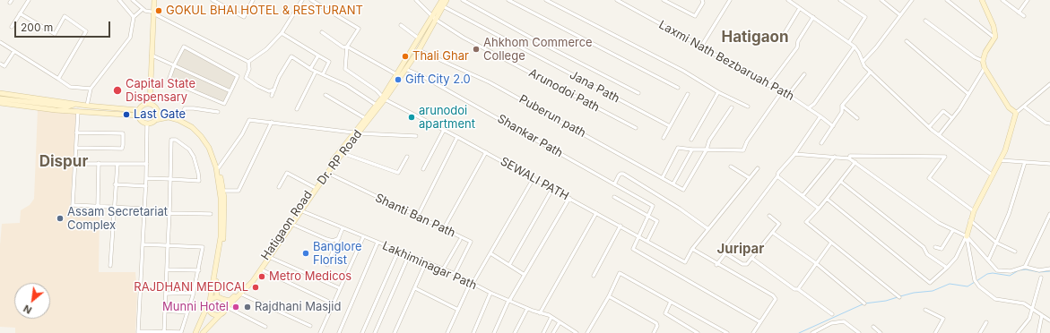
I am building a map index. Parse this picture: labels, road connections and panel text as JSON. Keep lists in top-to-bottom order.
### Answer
{
  "streets": {
    "main road": ["Dr. RP Road", "Hatigaon Road"],
    "street": [
      "Laxmi Nath Bezbaruah Path",
      "Jana Path",
      "Arunodoi Path",
      "Puberun path",
      "Shankar Path",
      "SEWALI PATH",
      "Shanti Ban Path",
      "Lakhiminagar Path"
    ]
  },
  "crossings": [
    ["Jana Path", "Dr. RP Road"],
    ["Arunodoi Path", "Dr. RP Road"],
    ["Puberun path", "Dr. RP Road"],
    ["Shankar Path", "Dr. RP Road"],
    ["Dr. RP Road", "SEWALI PATH"],
    ["Dr. RP Road", "Shanti Ban Path"],
    ["Dr. RP Road", "Hatigaon Road"],
    ["Dr. RP Road", "Lakhiminagar Path"],
    ["Shanti Ban Path", "Lakhiminagar Path"],
    ["Hatigaon Road", "Lakhiminagar Path"]
  ],
  "districts": ["Hatigaon", "Dispur", "Juripar"],
  "places": [
    "GOKUL BHAI HOTEL & RESTURANT",
    "Ahkhom Commerce College",
    "Thali Ghar",
    "Gift City 2.0",
    "Capital State Dispensary",
    "Last Gate",
    "arunodoi apartment",
    "Assam Secretariat Complex",
    "Banglore Florist",
    "Metro Medicos",
    "RAJDHANI MEDICAL",
    "Munni Hotel",
    "Rajdhani Masjid"
  ],
  "scale_bar": "200 m",
  "north": "bottom left"
}
